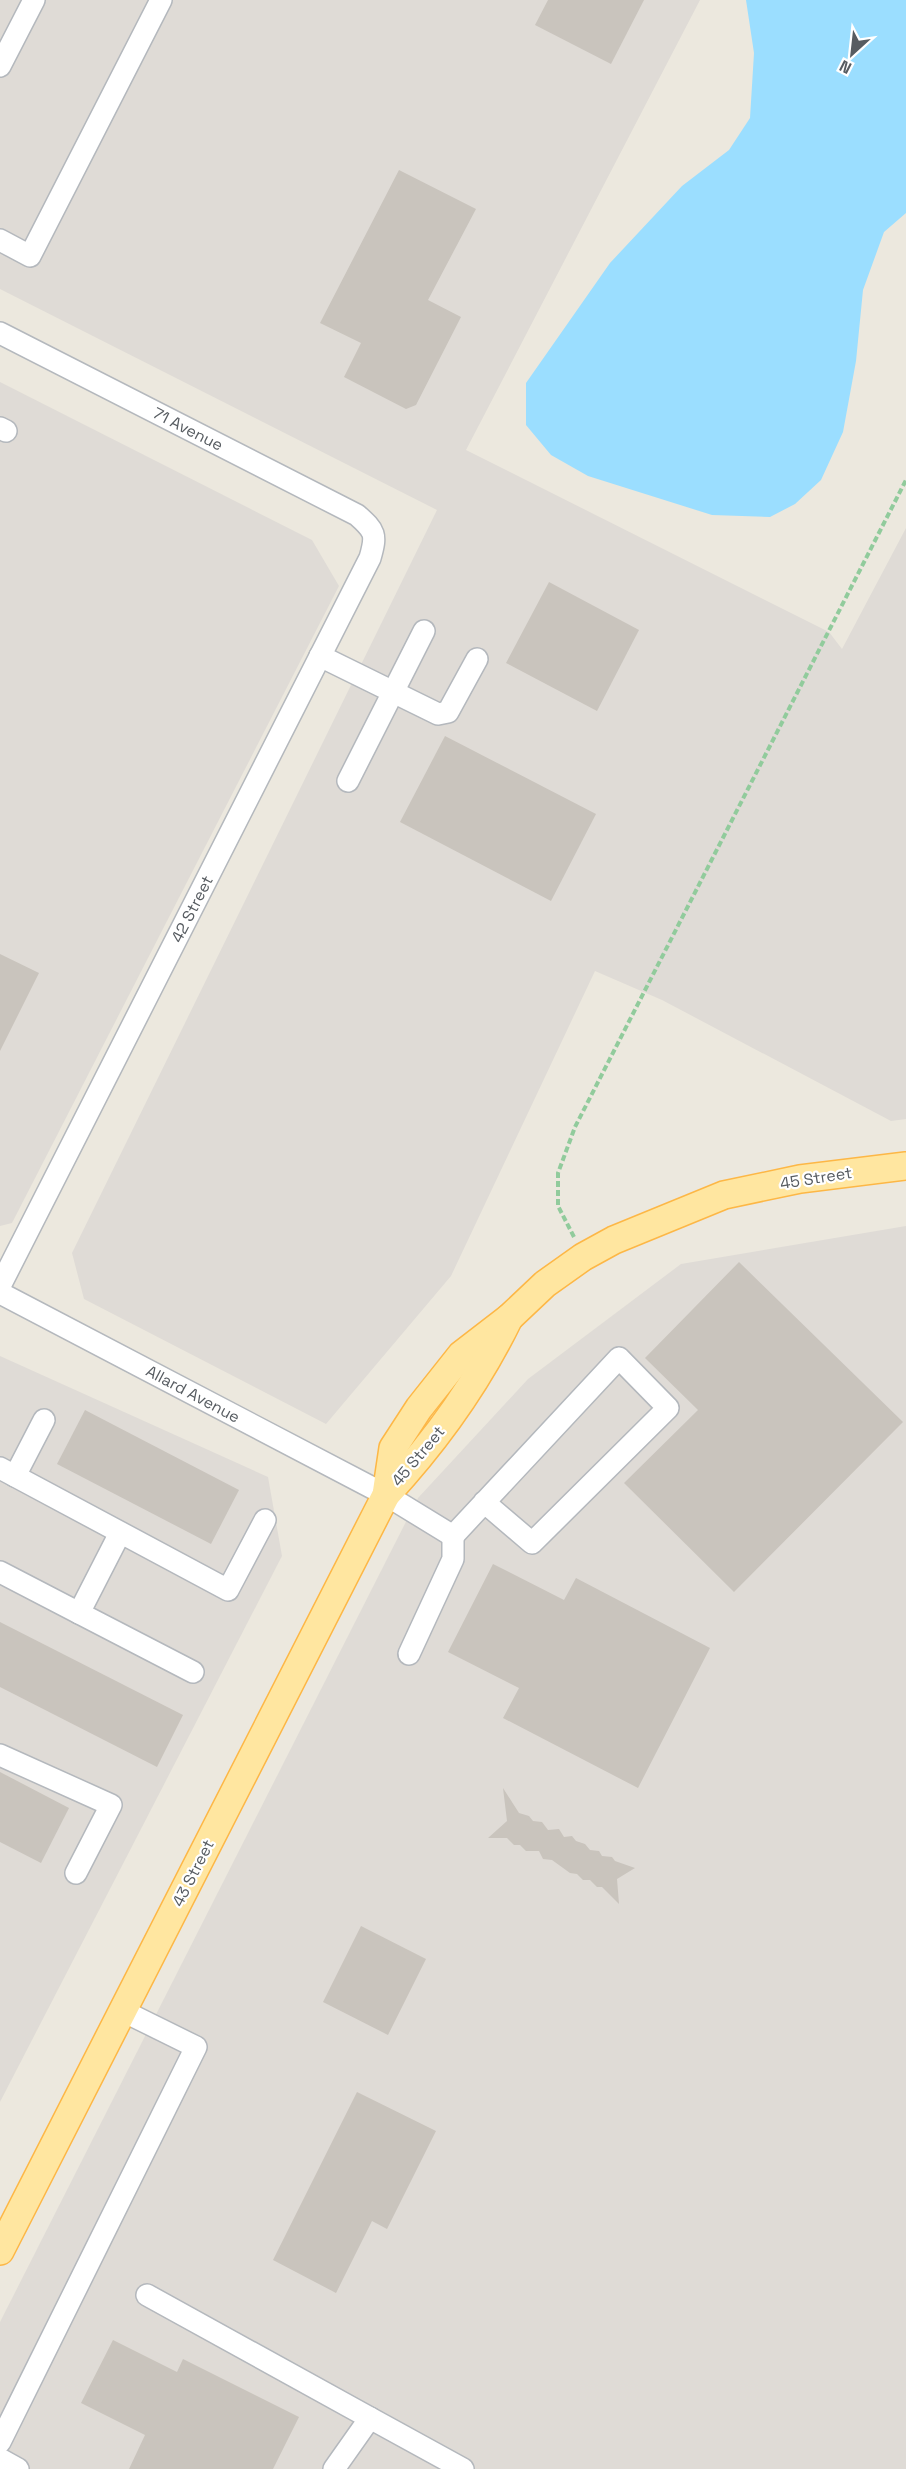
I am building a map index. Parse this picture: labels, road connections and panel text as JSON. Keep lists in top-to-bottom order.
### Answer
{
  "streets": {
    "main road": ["45 Street", "43 Street"],
    "street": ["71 Avenue", "42 Street", "Allard Avenue"]
  },
  "crossings": [
    ["71 Avenue", "42 Street"],
    ["45 Street", "Allard Avenue"],
    ["45 Street", "43 Street"],
    ["Allard Avenue", "43 Street"]
  ],
  "north": "bottom left"
}
